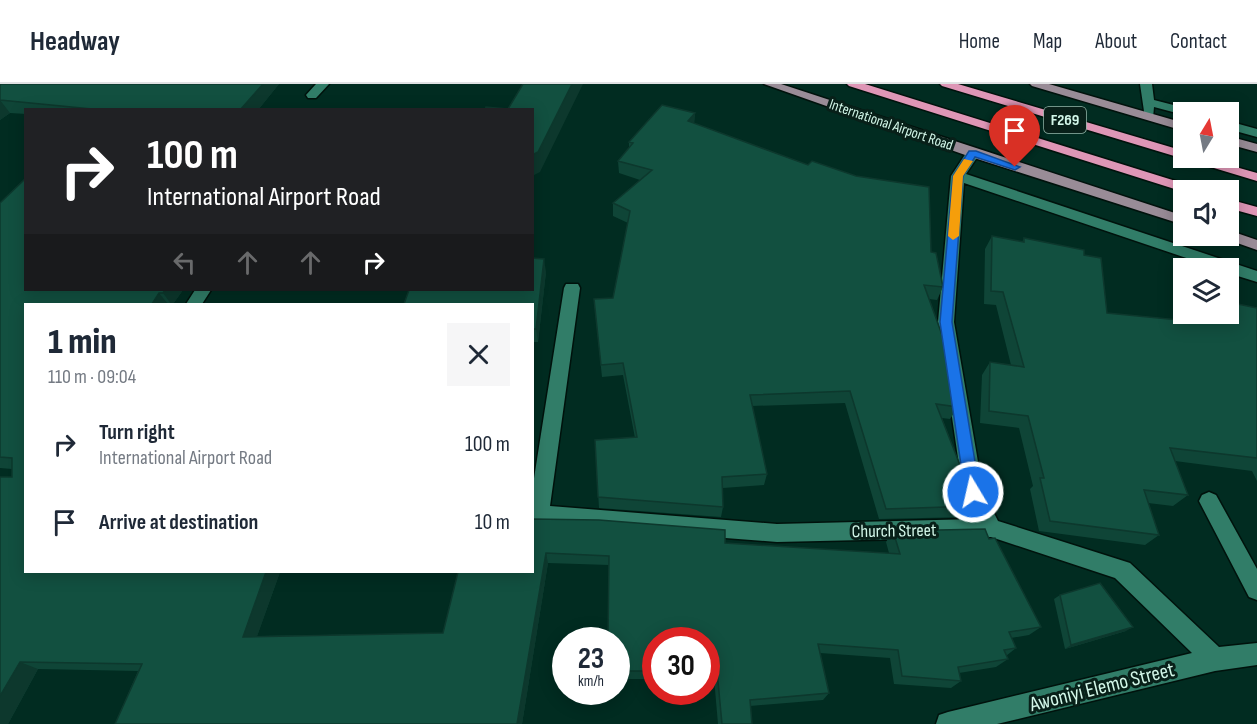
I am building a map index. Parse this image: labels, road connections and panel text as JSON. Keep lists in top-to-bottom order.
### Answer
{
  "streets": {
    "highway": ["F269", "International Airport Road"],
    "street": ["Church Street", "Awoniyi Elemo Street"]
  },
  "crossings": [
    ["Church Street", "Awoniyi Elemo Street"]
  ],
  "north": "top",
  "page": {
    "header": "Headway",
    "nav": [
      "Home",
      "Map",
      "About",
      "Contact"
    ],
    "turn": ["100 m", "International Airport Road"],
    "heading": ["1 min", "110 m · 09:04"],
    "list": [
      {
        "name": "Turn right",
        "note": "International Airport Road",
        "value": "100 m"
      },
      {
        "name": "Arrive at destination",
        "value": "10 m"
      }
    ],
    "speed": "23 km/h",
    "limit": "30"
  }
}
